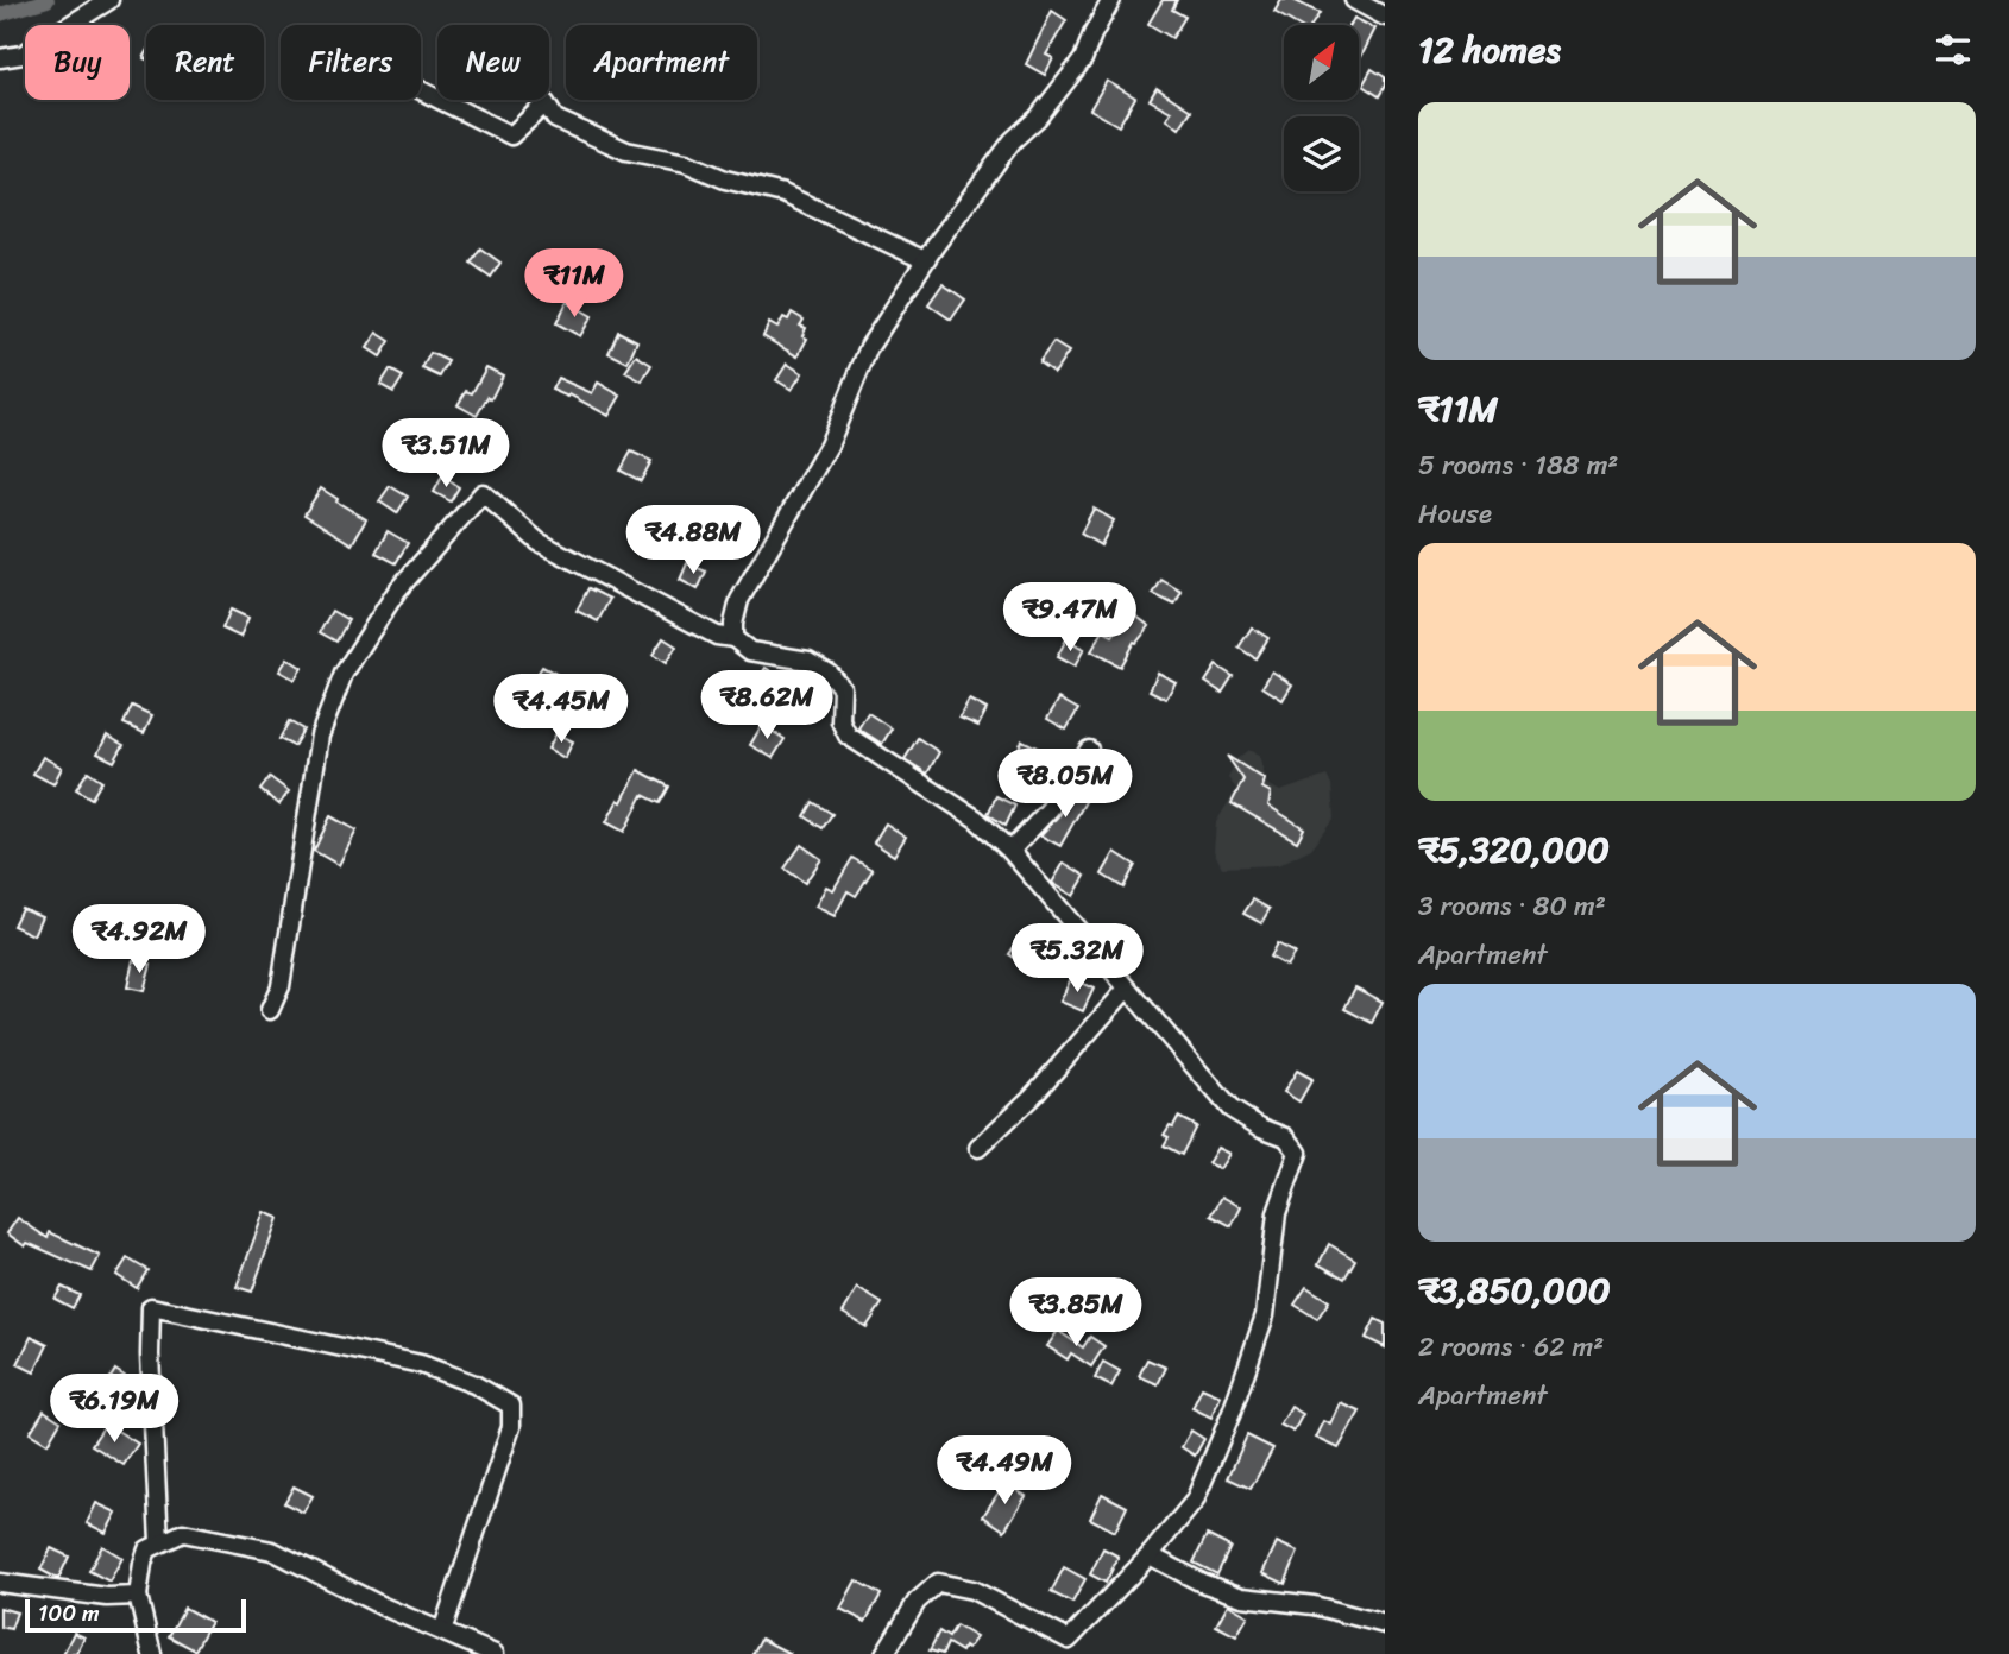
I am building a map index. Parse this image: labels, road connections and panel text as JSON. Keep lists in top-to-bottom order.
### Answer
{
  "scale_bar": "100 m",
  "north": "top right",
  "page": {
    "heading": "12 homes",
    "chip": [
      "Buy",
      "Rent",
      "Filters",
      "New",
      "Apartment"
    ],
    "list": [
      {
        "name": "₹11M",
        "note": "5 rooms · 188 m² · House"
      },
      {
        "name": "₹5,320,000",
        "note": "3 rooms · 80 m² · Apartment"
      },
      {
        "name": "₹3,850,000",
        "note": "2 rooms · 62 m² · Apartment"
      }
    ],
    "price": [
      "₹11M",
      "₹3.51M",
      "₹4.88M",
      "₹9.47M",
      "₹8.62M",
      "₹4.45M",
      "₹8.05M",
      "₹4.92M",
      "₹5.32M",
      "₹3.85M",
      "₹6.19M",
      "₹4.49M"
    ],
    "scale": "100 m"
  }
}
